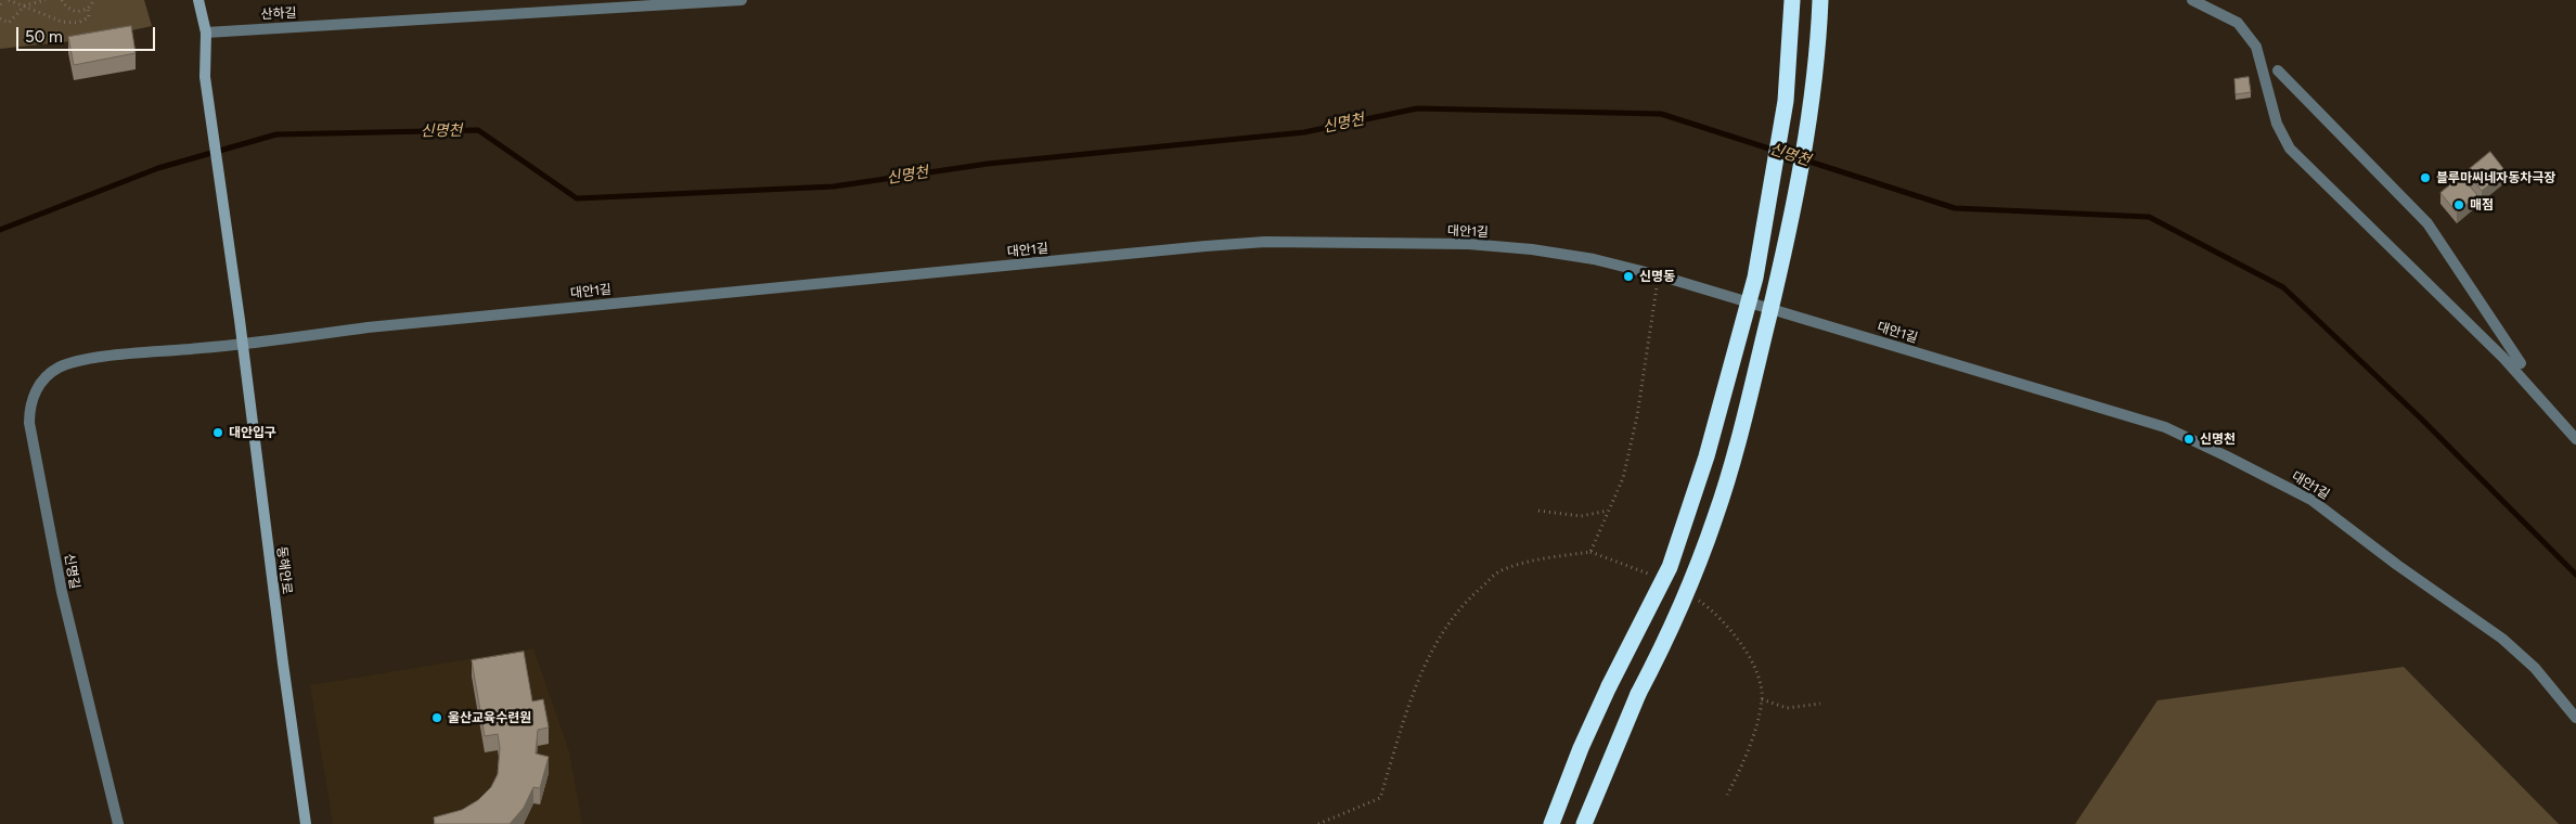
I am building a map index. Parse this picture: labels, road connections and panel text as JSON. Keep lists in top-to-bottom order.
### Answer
{
  "streets": {
    "main road": ["동해안로"],
    "street": ["산하길", "대안1길", "신명길"]
  },
  "crossings": [
    ["산하길", "동해안로"],
    ["대안1길", "동해안로"],
    ["대안1길", "신명길"]
  ],
  "water": ["신명천"],
  "places": [
    "블루마씨네자동차극장",
    "매점",
    "신명동",
    "대안입구",
    "신명천",
    "울산교육수련원"
  ],
  "scale_bar": "50 m"
}
